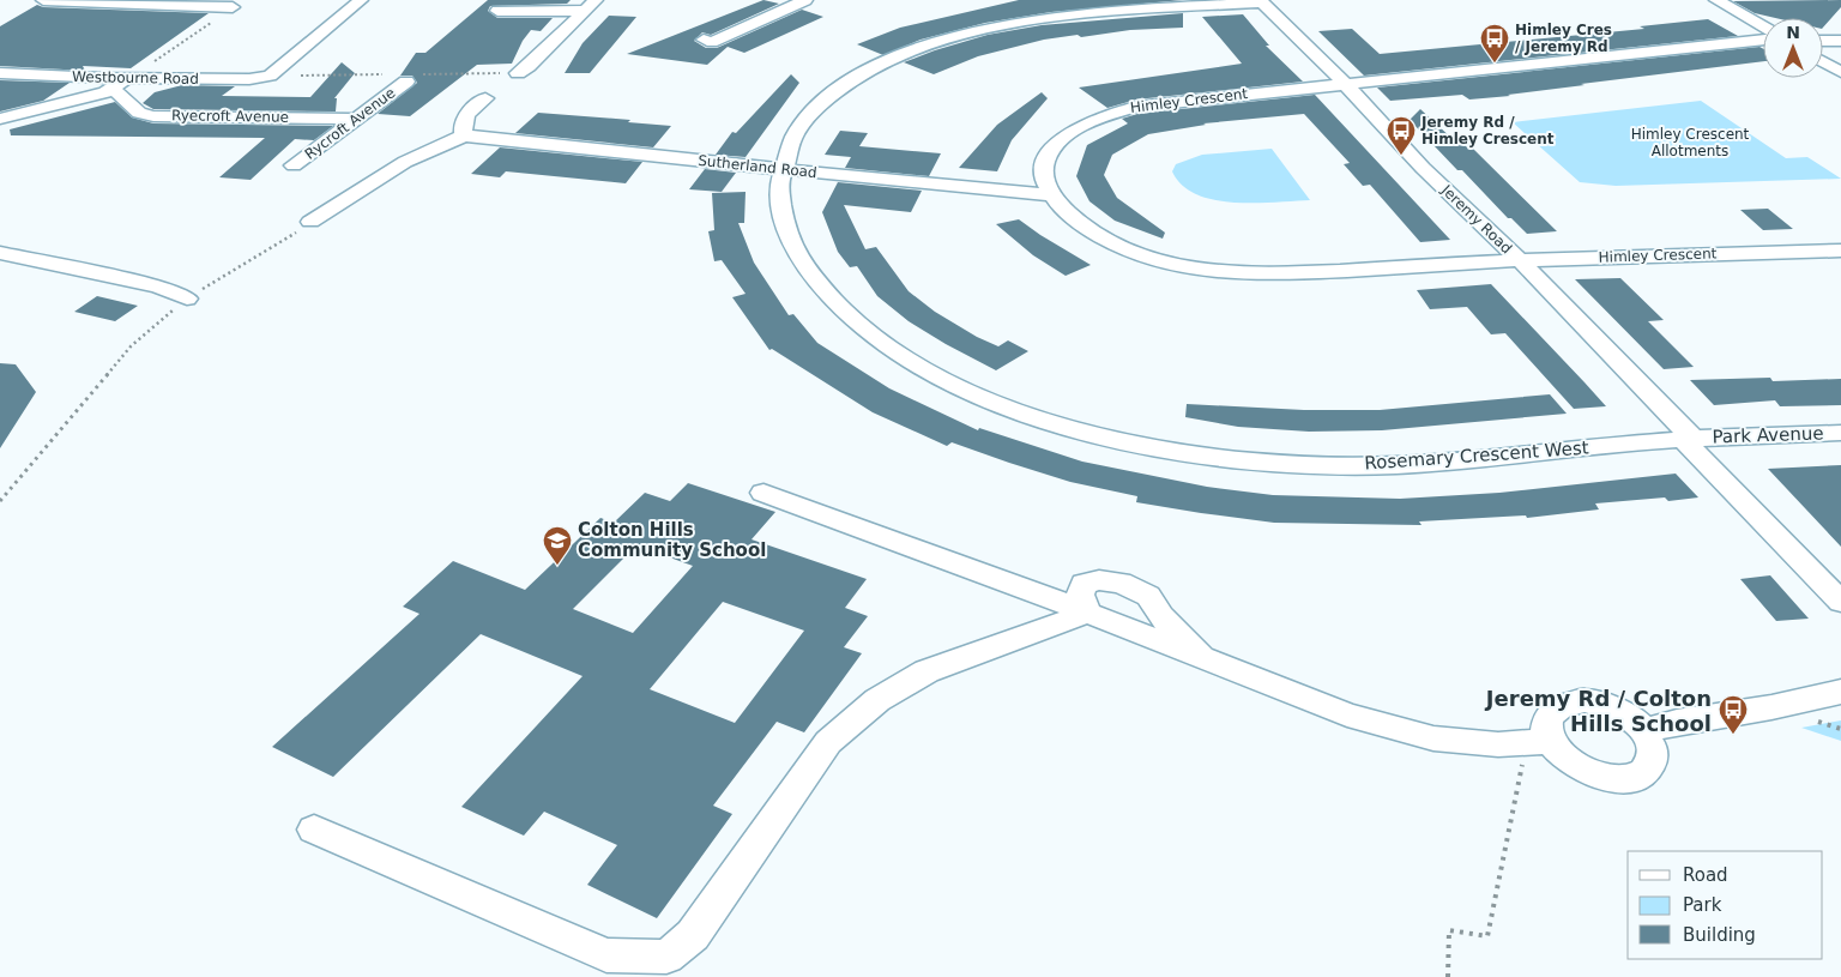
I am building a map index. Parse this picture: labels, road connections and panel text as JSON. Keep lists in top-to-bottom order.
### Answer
{
  "streets": {
    "street": [
      "Westbourne Road",
      "Himley Crescent",
      "Ryecroft Avenue",
      "Rycroft Avenue",
      "Sutherland Road",
      "Jeremy Road",
      "Park Avenue",
      "Rosemary Crescent West"
    ]
  },
  "crossings": [
    ["Himley Crescent", "Sutherland Road"],
    ["Himley Crescent", "Jeremy Road"],
    ["Ryecroft Avenue", "Rycroft Avenue"],
    ["Sutherland Road", "Rosemary Crescent West"],
    ["Jeremy Road", "Park Avenue"],
    ["Jeremy Road", "Rosemary Crescent West"],
    ["Park Avenue", "Rosemary Crescent West"]
  ],
  "parks": ["Himley Crescent Allotments"],
  "places": {
    "bus stop": ["Himley Cres / Jeremy Rd", "Jeremy Rd / Himley Crescent", "Jeremy Rd / Colton Hills School"],
    "school or university": ["Colton Hills Community School"]
  },
  "legend": ["Road", "Park", "Building"],
  "north": "top"
}
